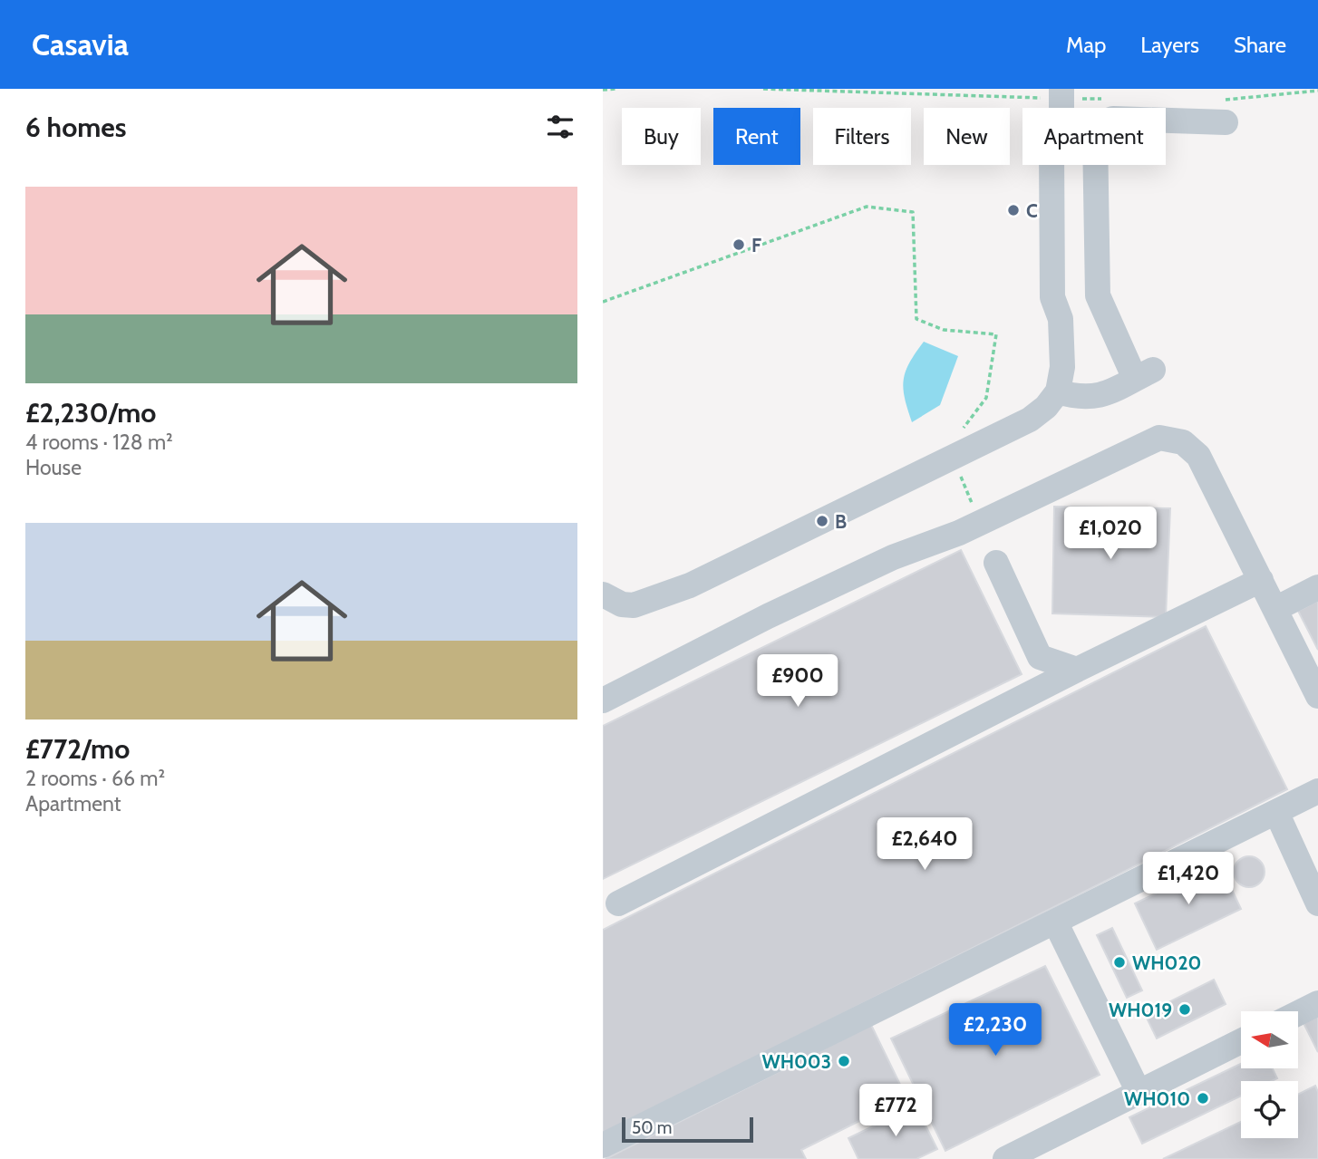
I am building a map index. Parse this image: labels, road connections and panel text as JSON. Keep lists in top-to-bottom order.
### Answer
{
  "places": [
    "C",
    "F",
    "B",
    "WH020",
    "WH019",
    "WH003",
    "WH010"
  ],
  "scale_bar": "50 m",
  "north": "left",
  "page": {
    "header": "Casavia",
    "nav": ["Map", "Layers", "Share"],
    "heading": "6 homes",
    "chip": [
      "Buy",
      "Rent",
      "Filters",
      "New",
      "Apartment"
    ],
    "list": [
      {
        "name": "£2,230/mo",
        "note": "4 rooms · 128 m² · House"
      },
      {
        "name": "£772/mo",
        "note": "2 rooms · 66 m² · Apartment"
      }
    ],
    "price": [
      "£1,020",
      "£900",
      "£2,640",
      "£1,420",
      "£2,230",
      "£772"
    ],
    "scale": "50 m"
  }
}
